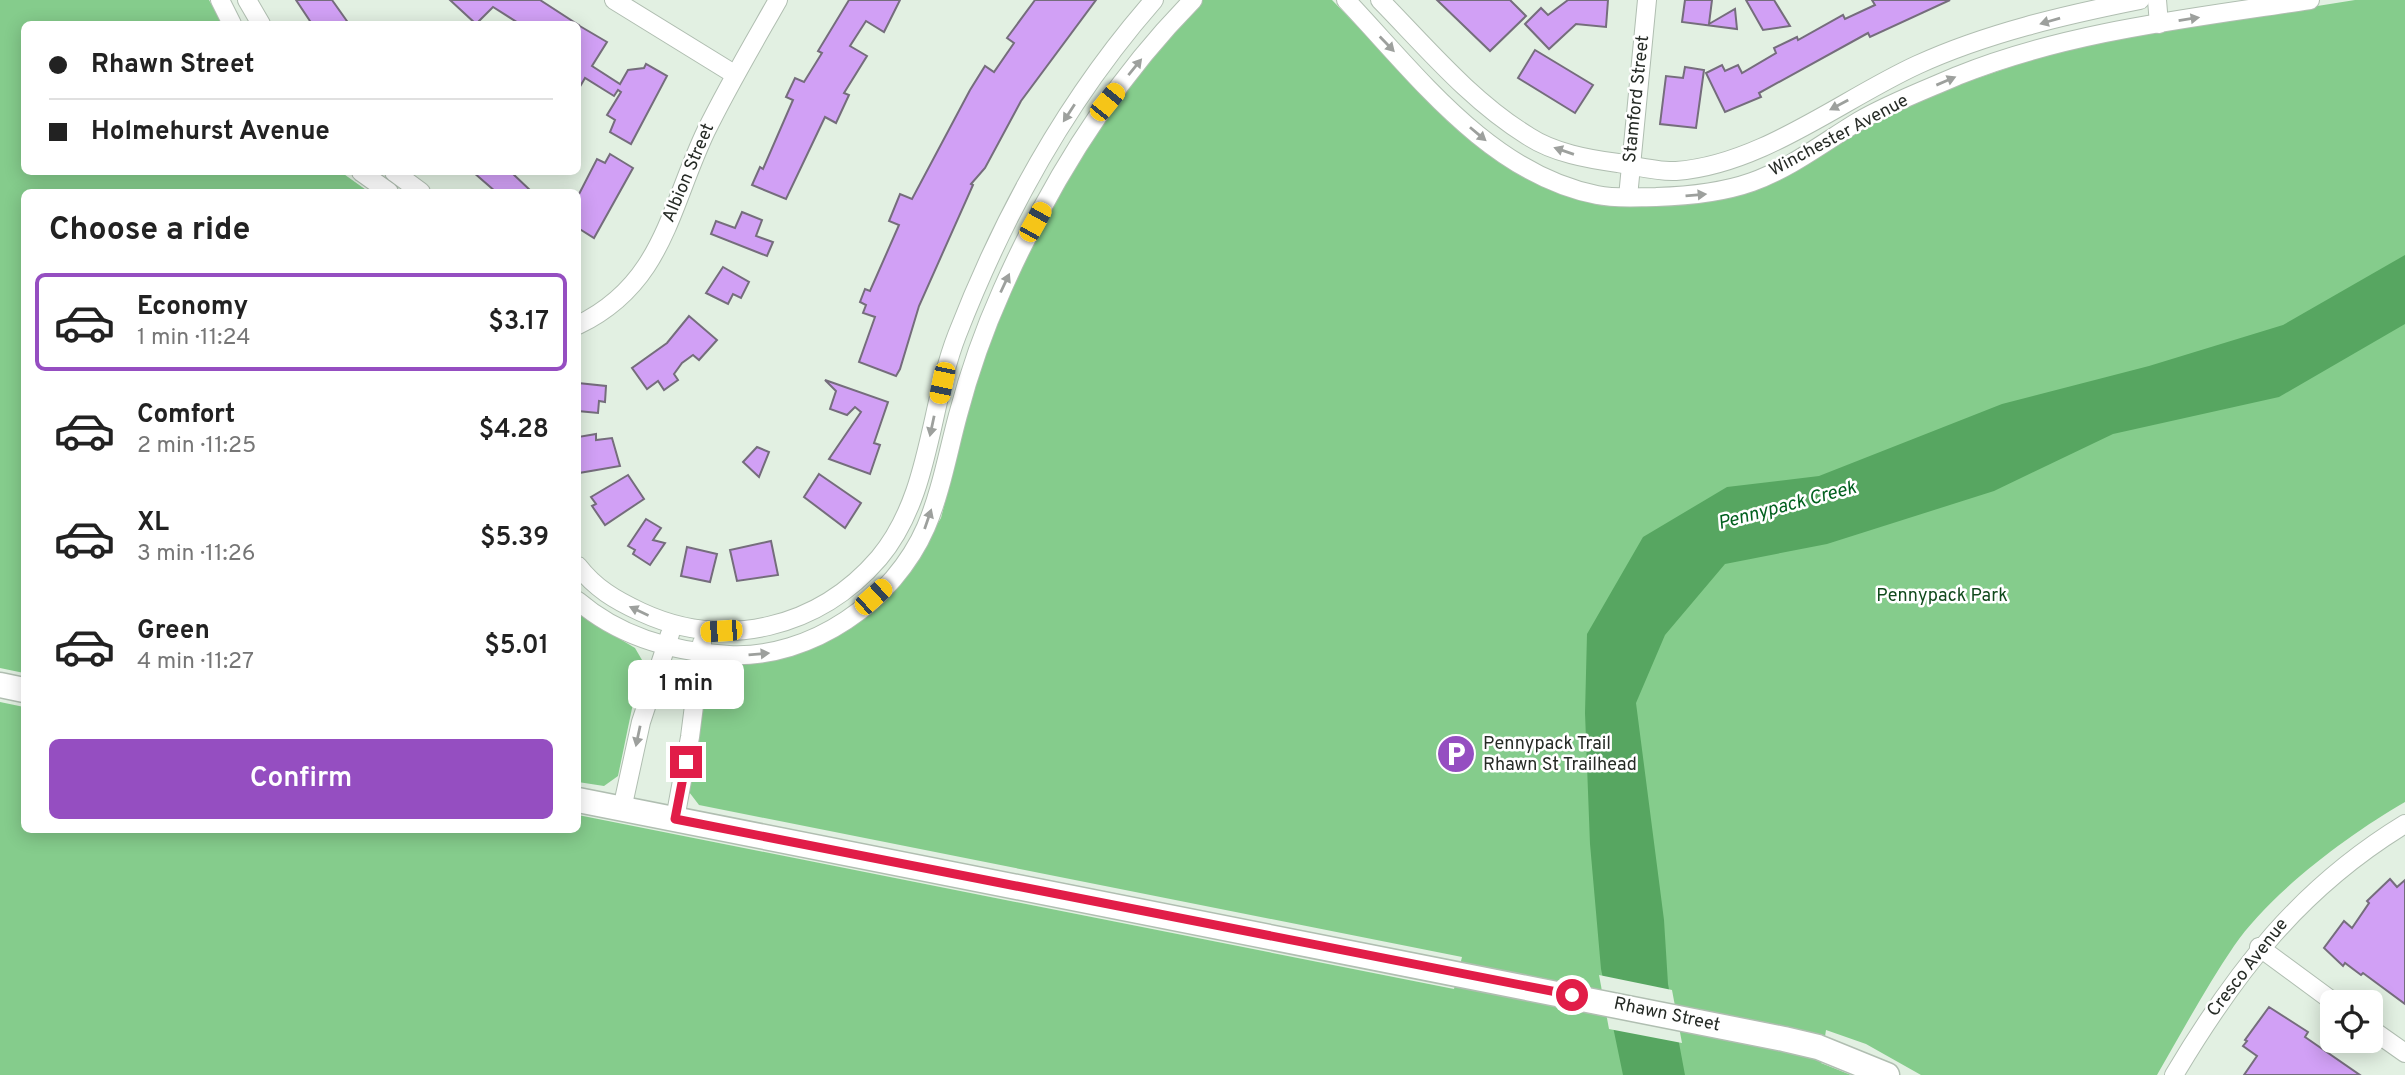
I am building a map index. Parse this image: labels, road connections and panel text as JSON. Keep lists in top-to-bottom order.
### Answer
{
  "streets": {
    "main road": ["Rhawn Street"],
    "street": [
      "Stamford Street",
      "Winchester Avenue",
      "Albion Street",
      "Cresco Avenue"
    ]
  },
  "crossings": [
    ["Stamford Street", "Winchester Avenue"]
  ],
  "water": ["Pennypack Creek"],
  "parks": ["Pennypack Park"],
  "places": {
    "parking": ["Pennypack Trail Rhawn St Trailhead"]
  },
  "page": {
    "banner": ["Rhawn Street", "Holmehurst Avenue"],
    "heading": "Choose a ride",
    "list": [
      {
        "name": "Economy",
        "note": "1 min · 11:24",
        "value": "$3.17"
      },
      {
        "name": "Comfort",
        "note": "2 min · 11:25",
        "value": "$4.28"
      },
      {
        "name": "XL",
        "note": "3 min · 11:26",
        "value": "$5.39"
      },
      {
        "name": "Green",
        "note": "4 min · 11:27",
        "value": "$5.01"
      }
    ],
    "bubble": "1 min",
    "buttons": "Confirm"
  }
}
